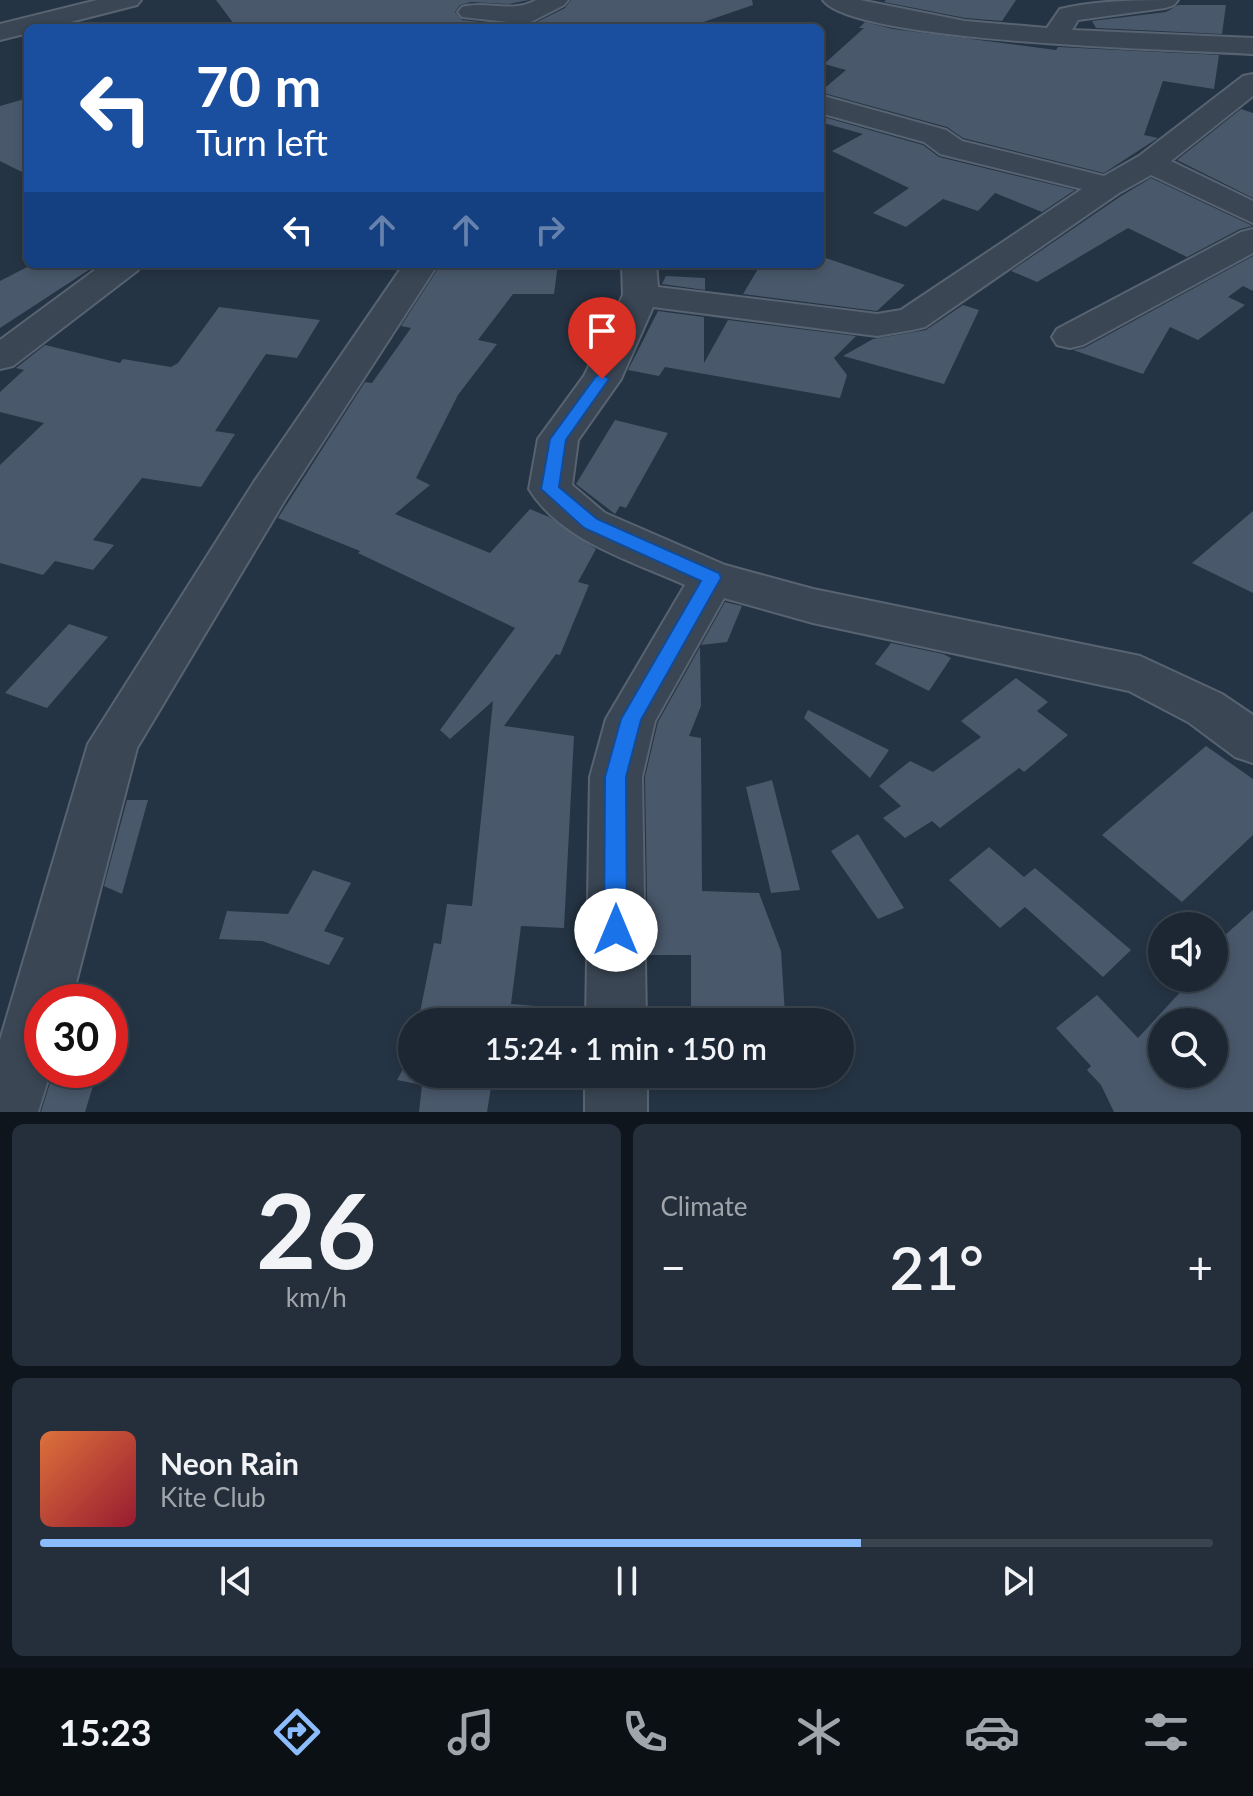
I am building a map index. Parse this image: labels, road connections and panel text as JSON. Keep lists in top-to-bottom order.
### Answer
{
  "page": {
    "turn": ["70 m", "Turn left"],
    "limit": "30",
    "trip": "15:24 · 1 min · 150 m",
    "tile": [
      ["26", "km/h"],
      "Climate"
    ],
    "heat": ["−", "21°", "+"],
    "song": ["Neon Rain", "Kite Club"],
    "tabs": "15:23"
  }
}
